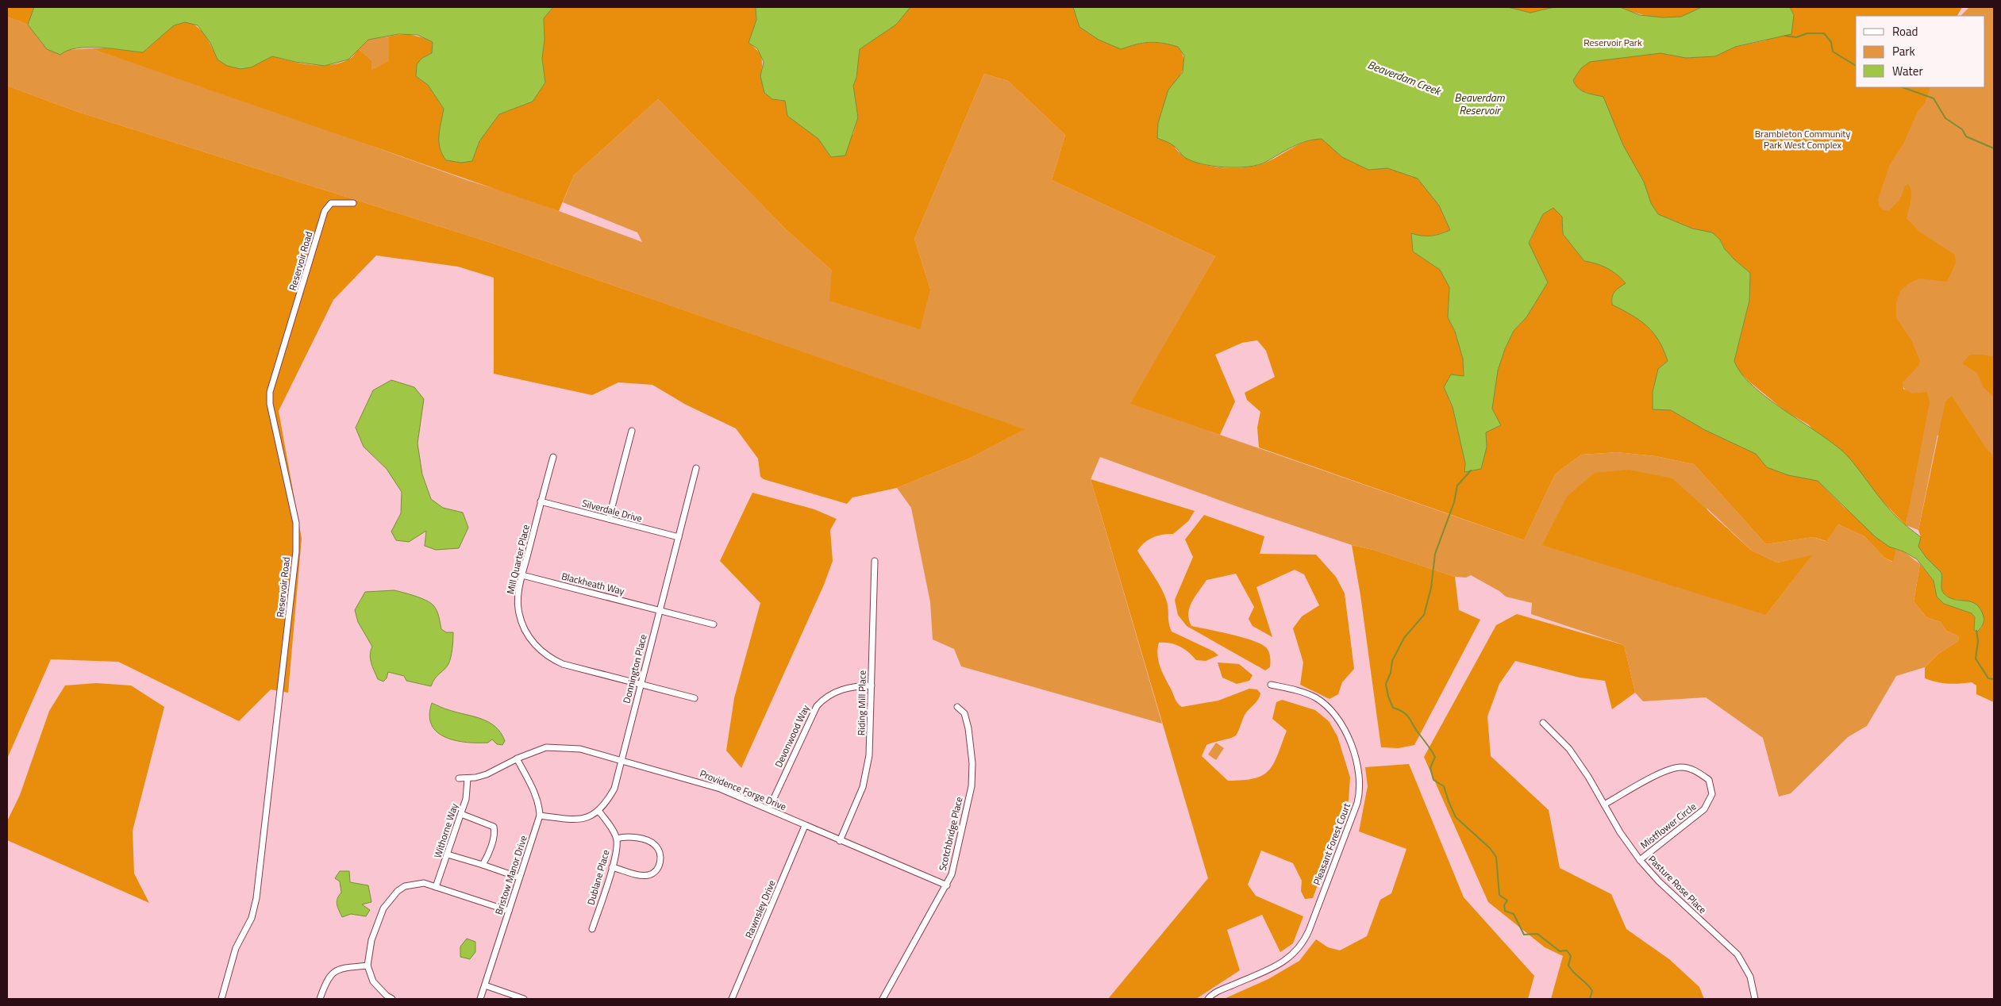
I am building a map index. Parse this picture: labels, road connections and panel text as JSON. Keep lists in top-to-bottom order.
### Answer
{
  "streets": {
    "street": [
      "Reservoir Road",
      "Silverdale Drive",
      "Mill Quarter Place",
      "Blackheath Way",
      "Donnington Place",
      "Riding Mill Place",
      "Devonwood Way",
      "Providence Forge Drive",
      "Mistflower Circle",
      "Withorne Way",
      "Scotchbridge Place",
      "Pleasant Forest Court",
      "Bristow Manor Drive",
      "Dublane Place",
      "Pasture Rose Place",
      "Rawnsley Drive"
    ]
  },
  "crossings": [
    ["Silverdale Drive", "Mill Quarter Place"],
    ["Silverdale Drive", "Donnington Place"],
    ["Mill Quarter Place", "Blackheath Way"],
    ["Mill Quarter Place", "Donnington Place"],
    ["Blackheath Way", "Donnington Place"],
    ["Donnington Place", "Providence Forge Drive"],
    ["Donnington Place", "Dublane Place"],
    ["Riding Mill Place", "Devonwood Way"],
    ["Riding Mill Place", "Providence Forge Drive"],
    ["Devonwood Way", "Providence Forge Drive"],
    ["Providence Forge Drive", "Withorne Way"],
    ["Providence Forge Drive", "Scotchbridge Place"],
    ["Providence Forge Drive", "Bristow Manor Drive"],
    ["Providence Forge Drive", "Rawnsley Drive"],
    ["Mistflower Circle", "Pasture Rose Place"]
  ],
  "water": ["Beaverdam Creek", "Beaverdam Reservoir"],
  "parks": ["Reservoir Park", "Brambleton Community Park West Complex"],
  "legend": ["Road", "Park", "Water"]
}
